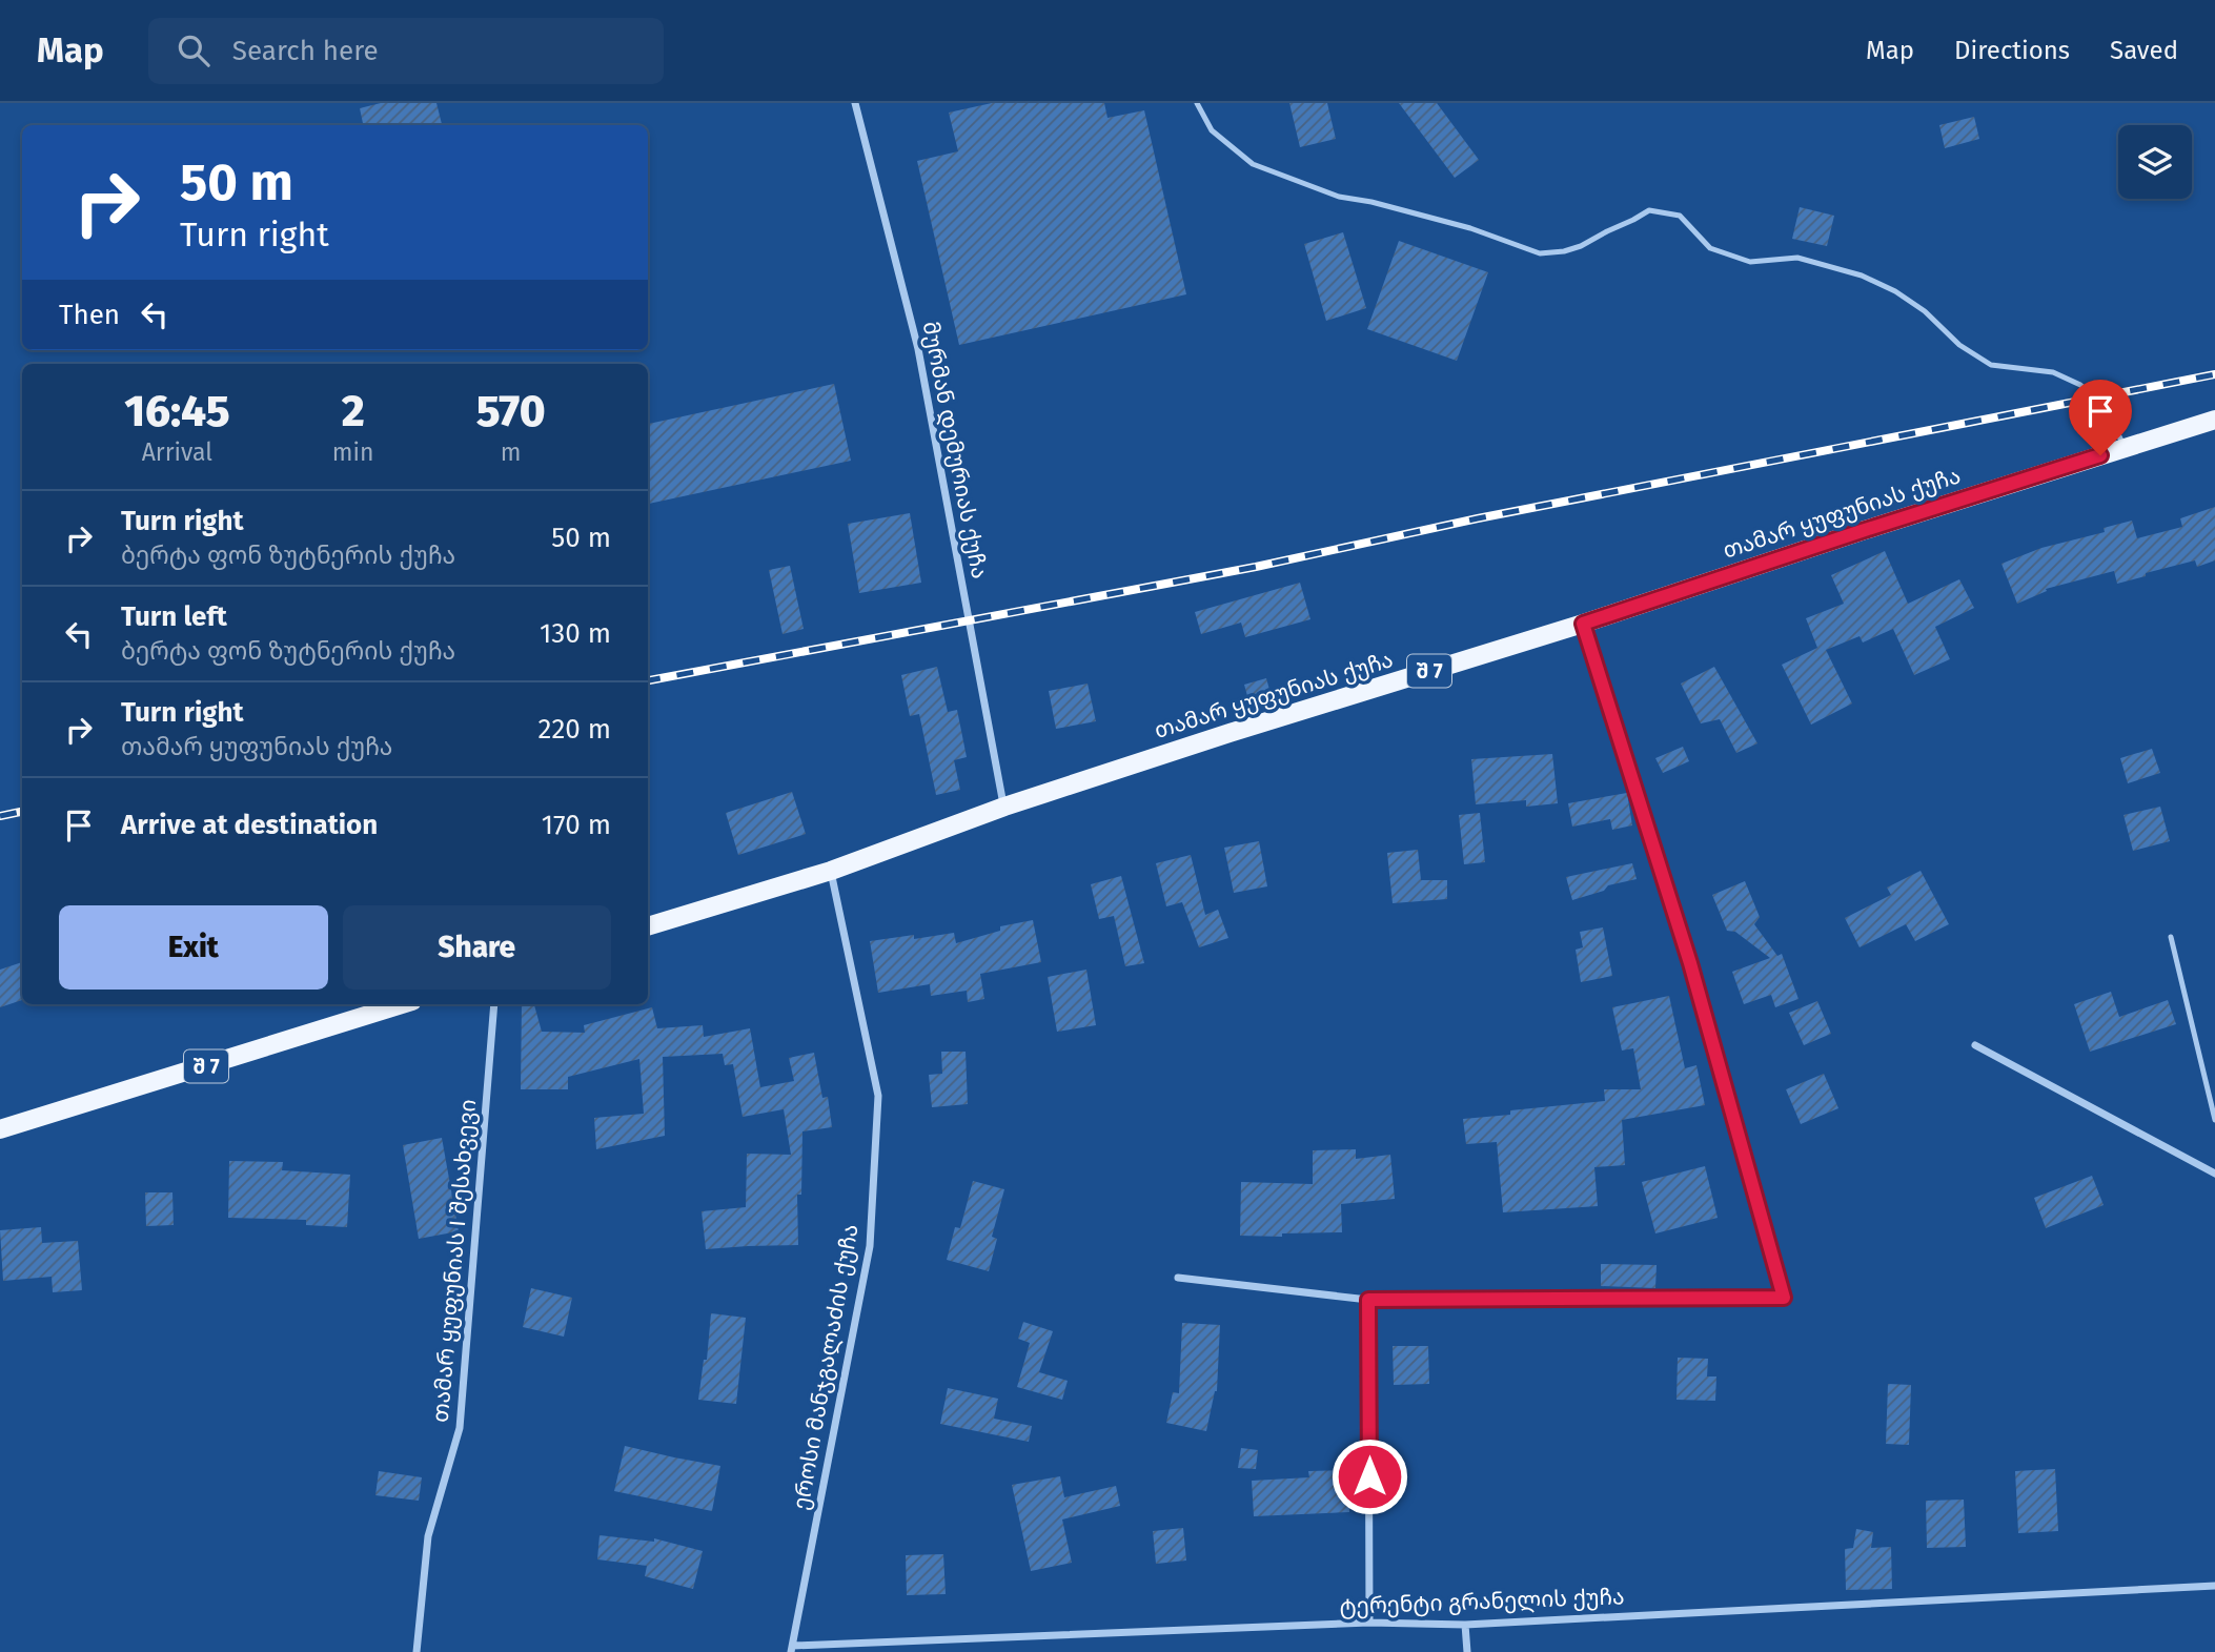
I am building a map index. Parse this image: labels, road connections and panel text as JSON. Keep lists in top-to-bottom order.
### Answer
{
  "streets": {
    "main road": ["თამარ ყუფუნიას ქუჩა", "შ 7"],
    "street": [
      "მურმან დემურიას ქუჩა",
      "თამარ ყუფუნიას I შესახვევი",
      "ეროსი მანჯგალაძის ქუჩა",
      "ტერენტი გრანელის ქუჩა"
    ]
  },
  "crossings": [
    ["მურმან დემურიას ქუჩა", "თამარ ყუფუნიას ქუჩა"],
    ["თამარ ყუფუნიას ქუჩა", "ეროსი მანჯგალაძის ქუჩა"],
    ["ეროსი მანჯგალაძის ქუჩა", "ტერენტი გრანელის ქუჩა"]
  ],
  "page": {
    "header": "Map",
    "search": "Search here",
    "nav": ["Map", "Directions", "Saved"],
    "turn": ["50 m", "Turn right"],
    "then": "Then",
    "eta": [
      "16:45",
      "Arrival",
      "2",
      "min",
      "570",
      "m"
    ],
    "list": [
      {
        "name": "Turn right",
        "note": "ბერტა ფონ ზუტნერის ქუჩა",
        "value": "50 m"
      },
      {
        "name": "Turn left",
        "note": "ბერტა ფონ ზუტნერის ქუჩა",
        "value": "130 m"
      },
      {
        "name": "Turn right",
        "note": "თამარ ყუფუნიას ქუჩა",
        "value": "220 m"
      },
      {
        "name": "Arrive at destination",
        "value": "170 m"
      }
    ],
    "buttons": ["Exit", "Share"]
  }
}
